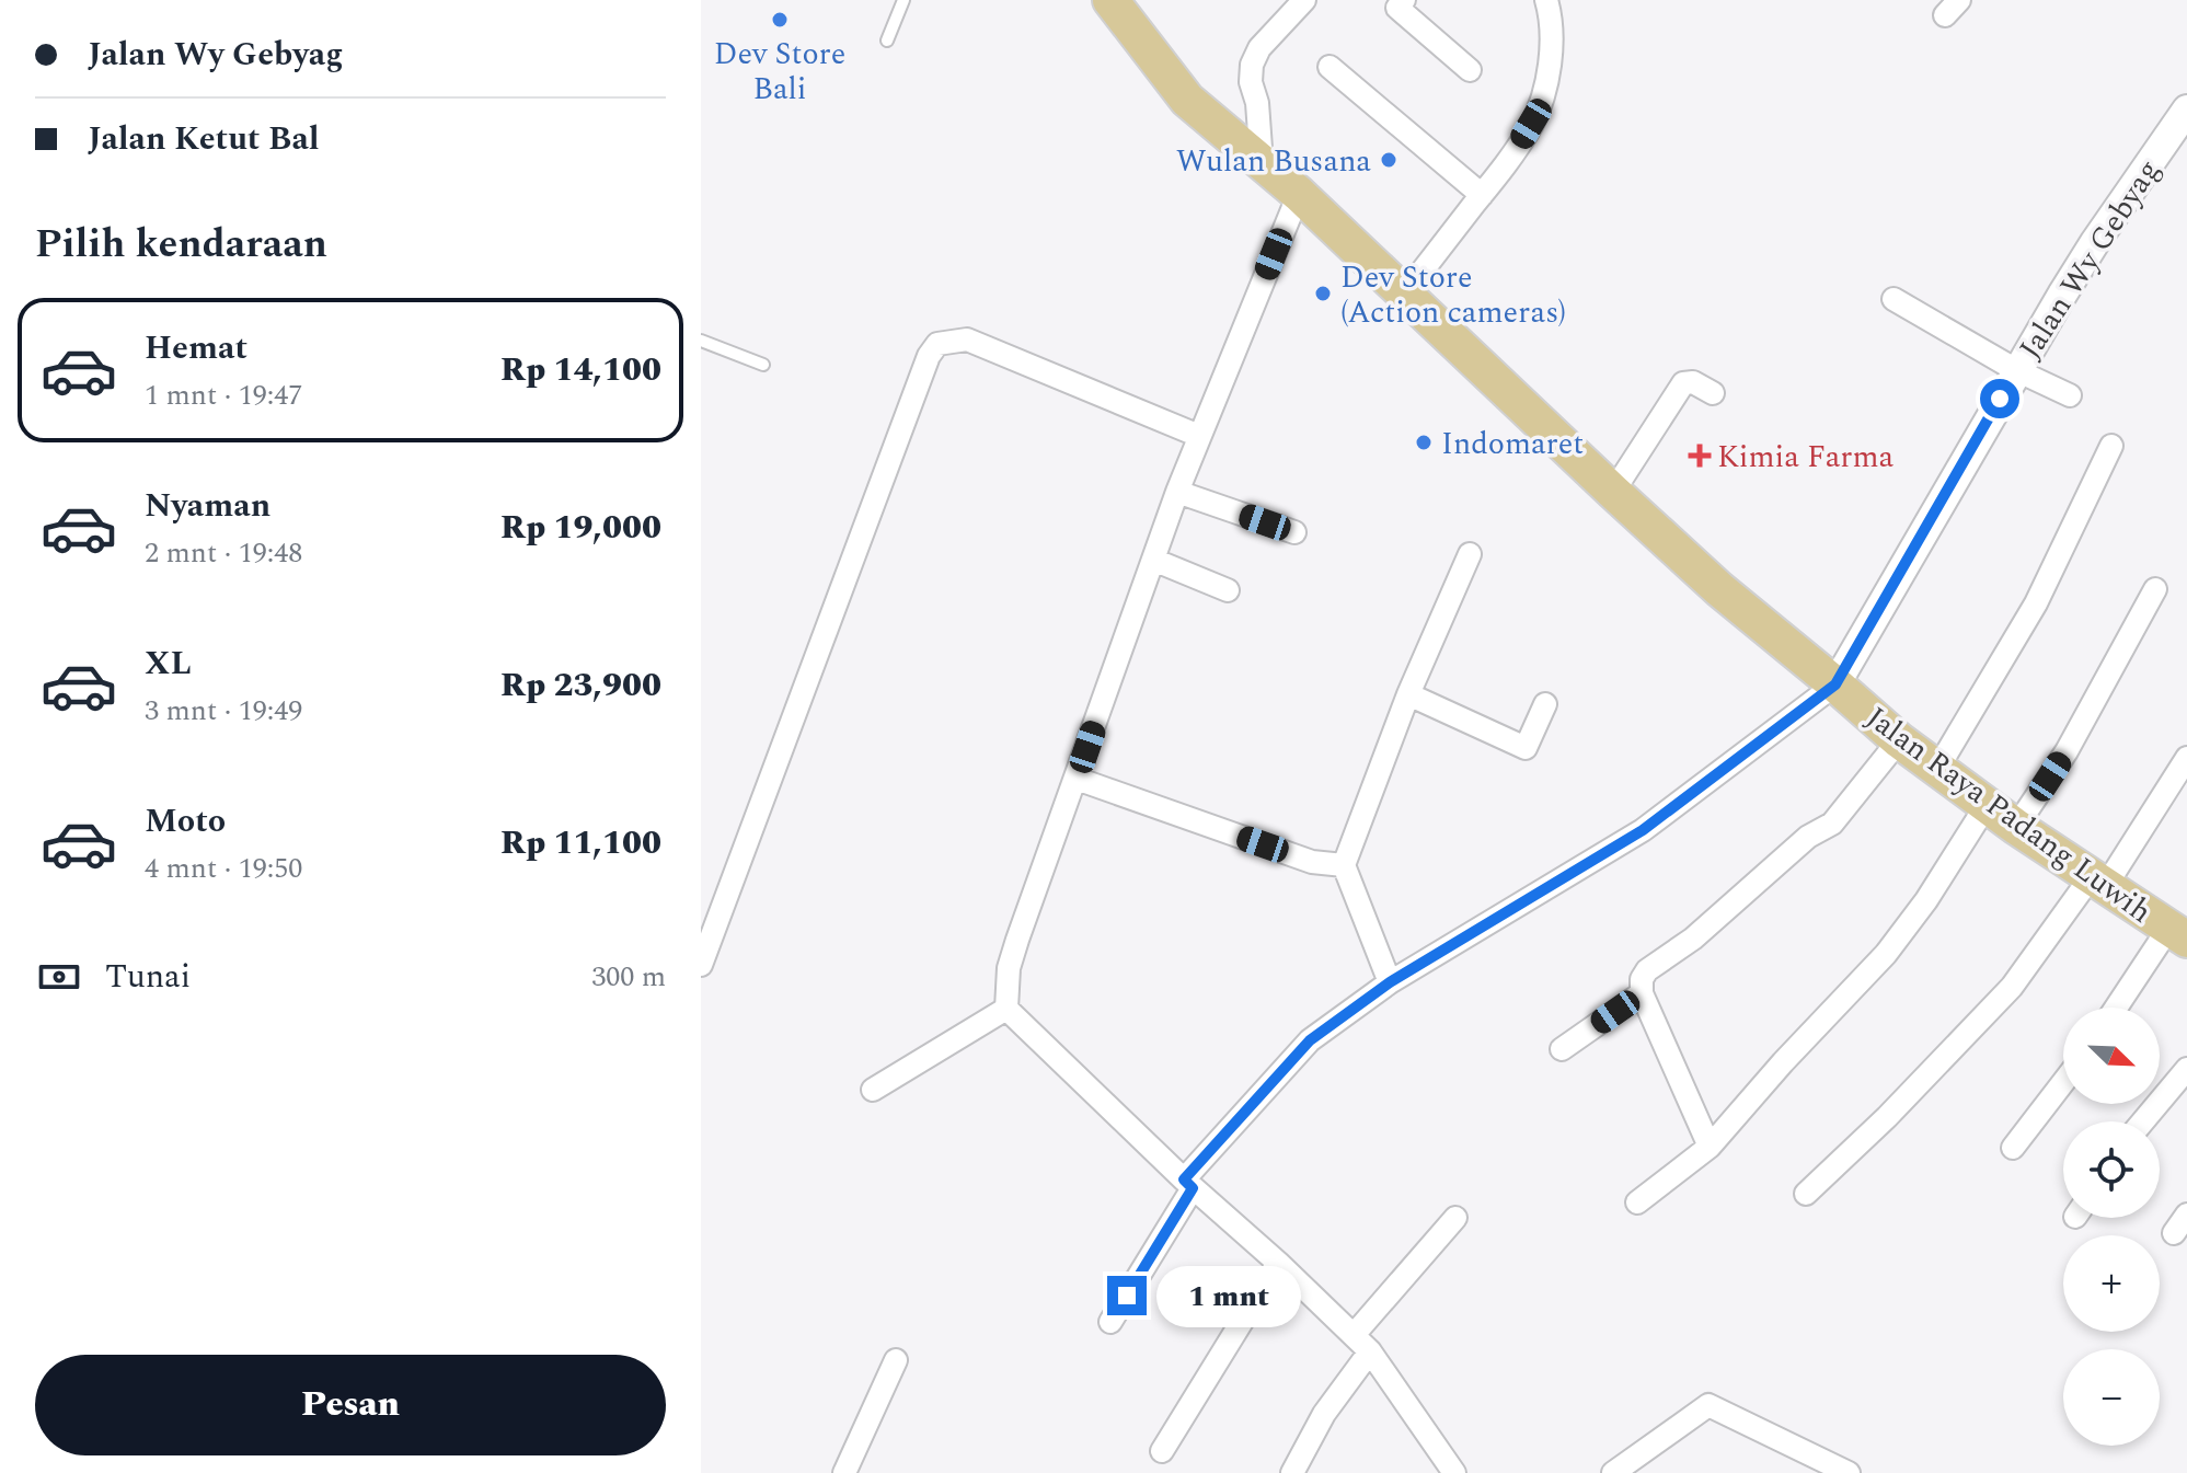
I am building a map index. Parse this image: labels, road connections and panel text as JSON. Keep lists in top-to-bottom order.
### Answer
{
  "streets": {
    "main road": ["Jalan Raya Padang Luwih"],
    "street": ["Jalan Wy Gebyag"]
  },
  "crossings": [
    ["Jalan Wy Gebyag", "Jalan Raya Padang Luwih"]
  ],
  "places": {
    "other": [
      "Dev Store Bali",
      "Wulan Busana",
      "Dev Store (Action cameras)",
      "Indomaret"
    ],
    "health": ["Kimia Farma"]
  },
  "north": "bottom right",
  "page": {
    "banner": ["Jalan Wy Gebyag", "Jalan Ketut Bal"],
    "heading": "Pilih kendaraan",
    "list": [
      {
        "name": "Hemat",
        "note": "1 mnt · 19:47",
        "value": "Rp 14,100"
      },
      {
        "name": "Nyaman",
        "note": "2 mnt · 19:48",
        "value": "Rp 19,000"
      },
      {
        "name": "XL",
        "note": "3 mnt · 19:49",
        "value": "Rp 23,900"
      },
      {
        "name": "Moto",
        "note": "4 mnt · 19:50",
        "value": "Rp 11,100"
      }
    ],
    "pay": ["Tunai", "300 m"],
    "map_buttons": ["+", "−"],
    "bubble": "1 mnt",
    "buttons": "Pesan"
  }
}
